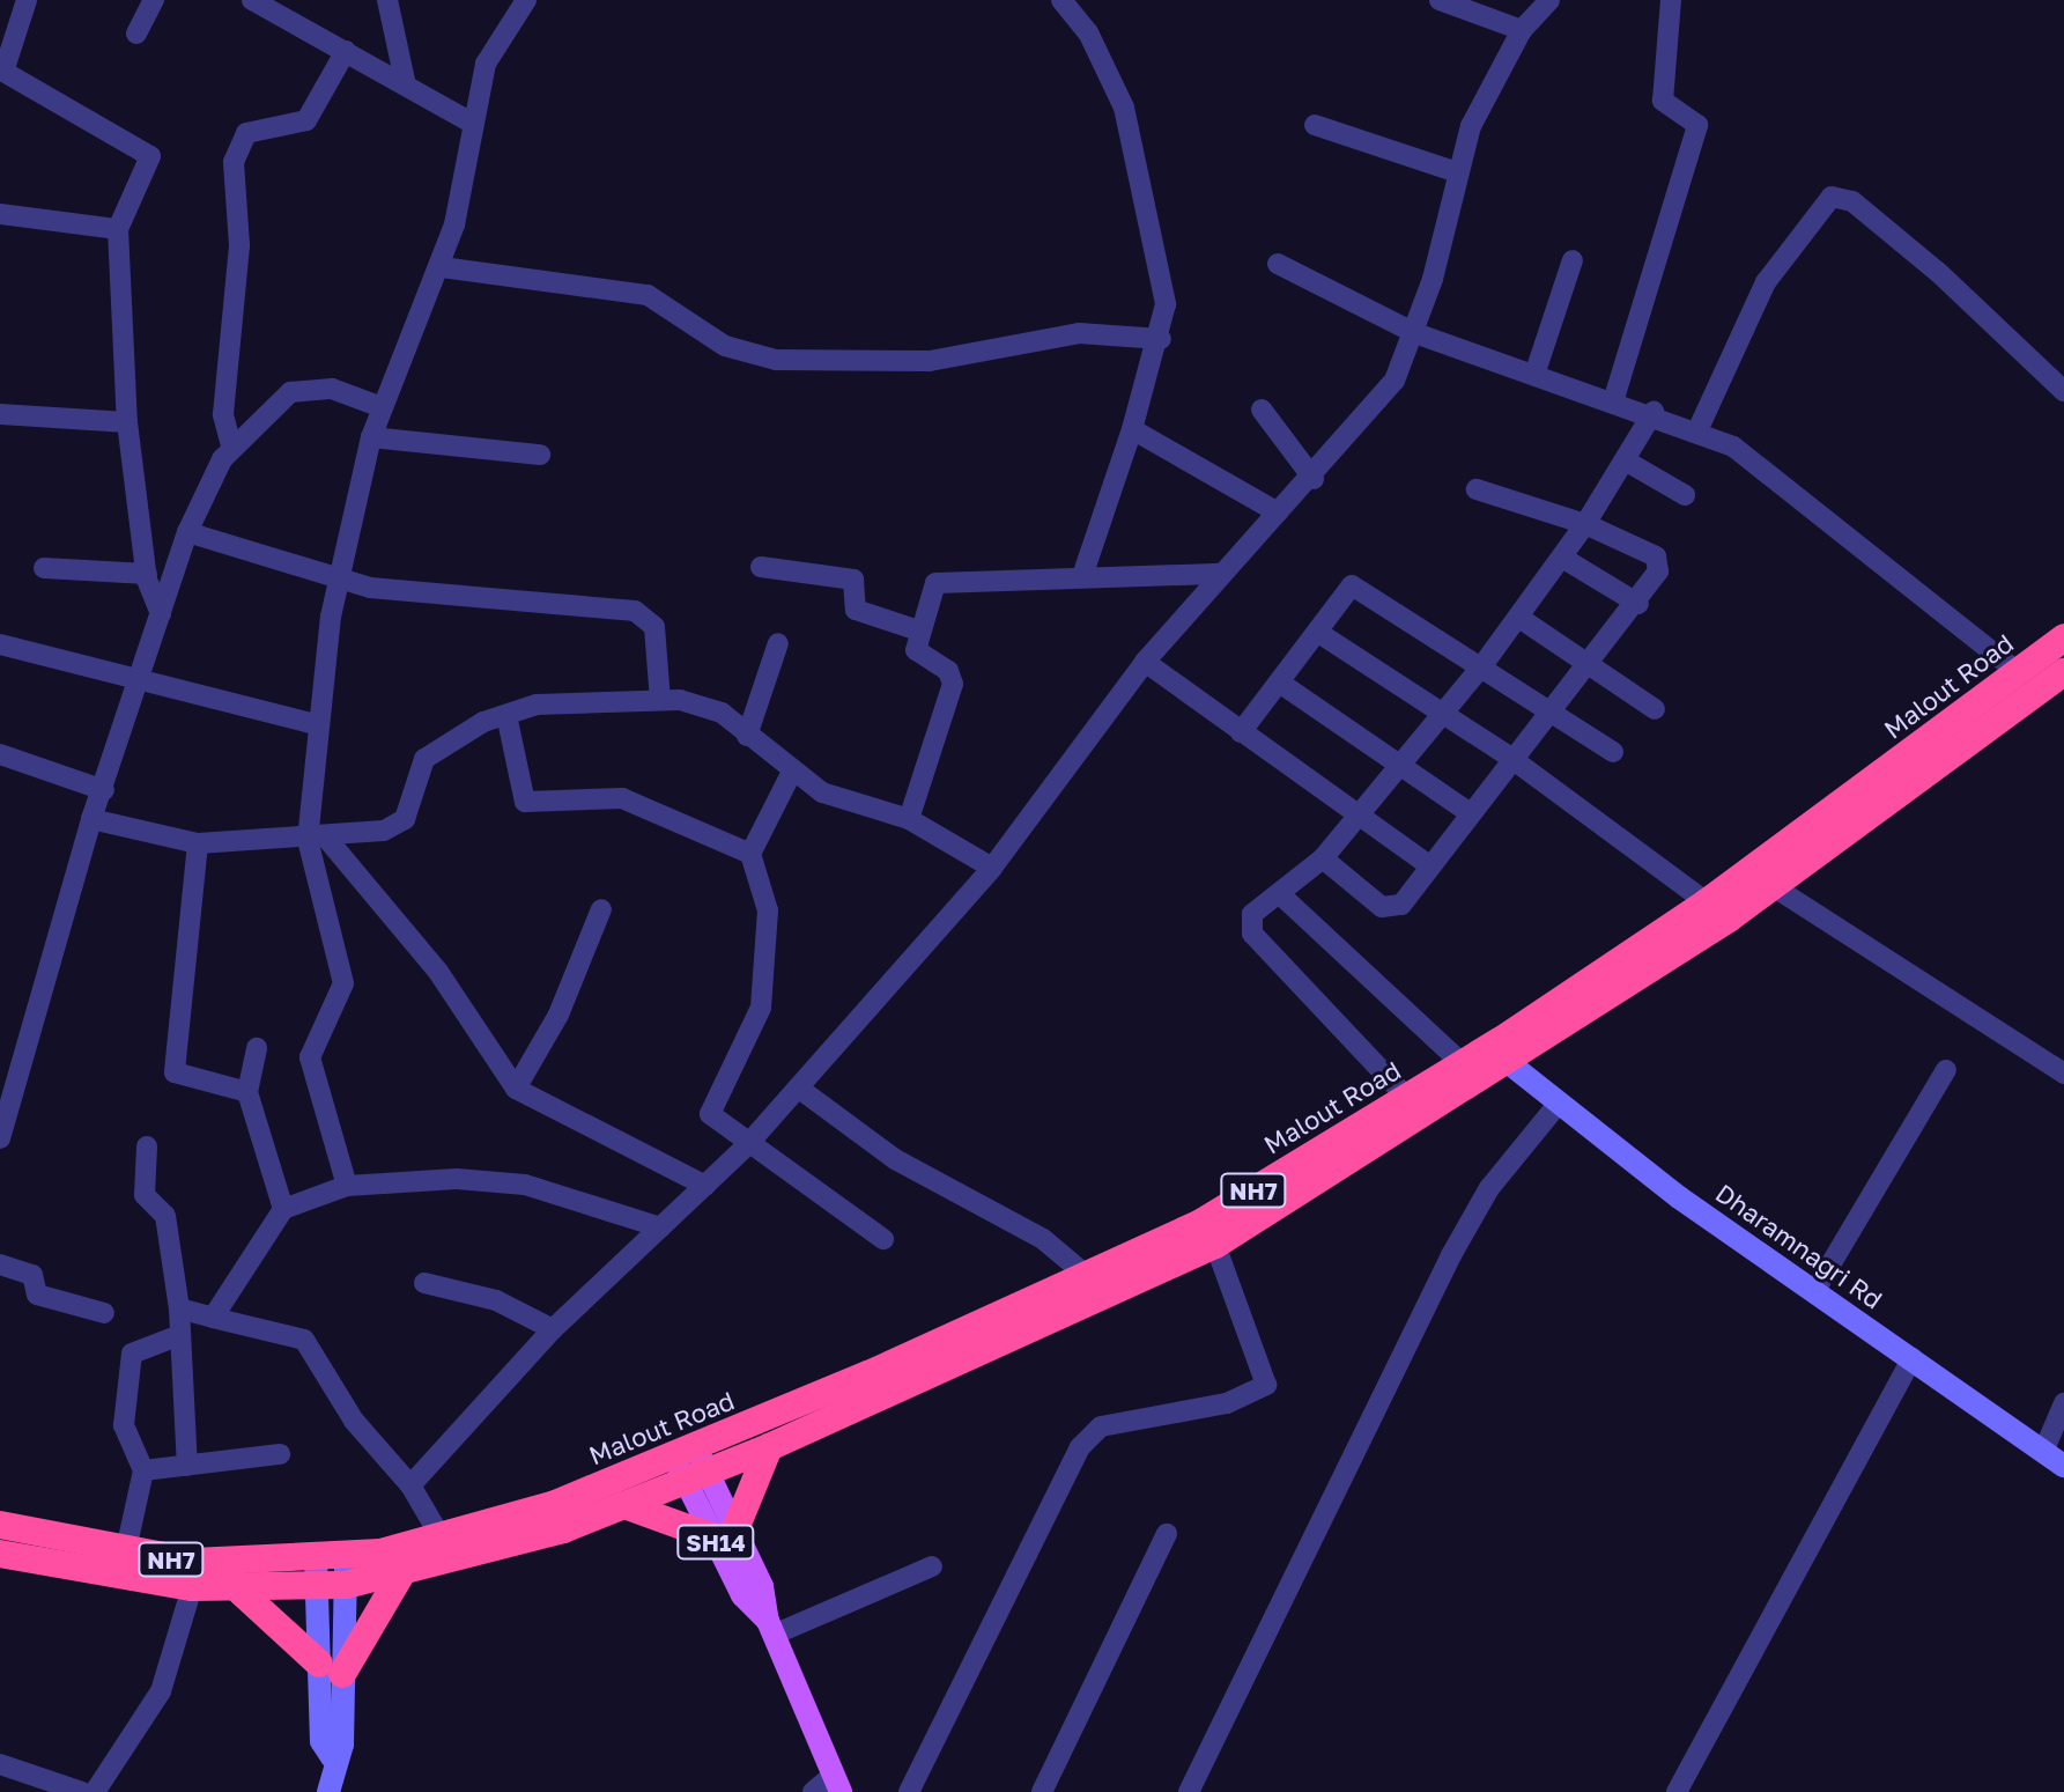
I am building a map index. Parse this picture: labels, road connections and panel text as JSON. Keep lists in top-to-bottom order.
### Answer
{
  "streets": {
    "highway": ["Malout Road", "NH7"],
    "main road": ["SH14"],
    "street": ["Dharamnagri Rd"]
  },
  "crossings": [
    ["Malout Road", "NH7"],
    ["Malout Road", "Dharamnagri Rd"],
    ["Malout Road", "SH14"]
  ]
}
